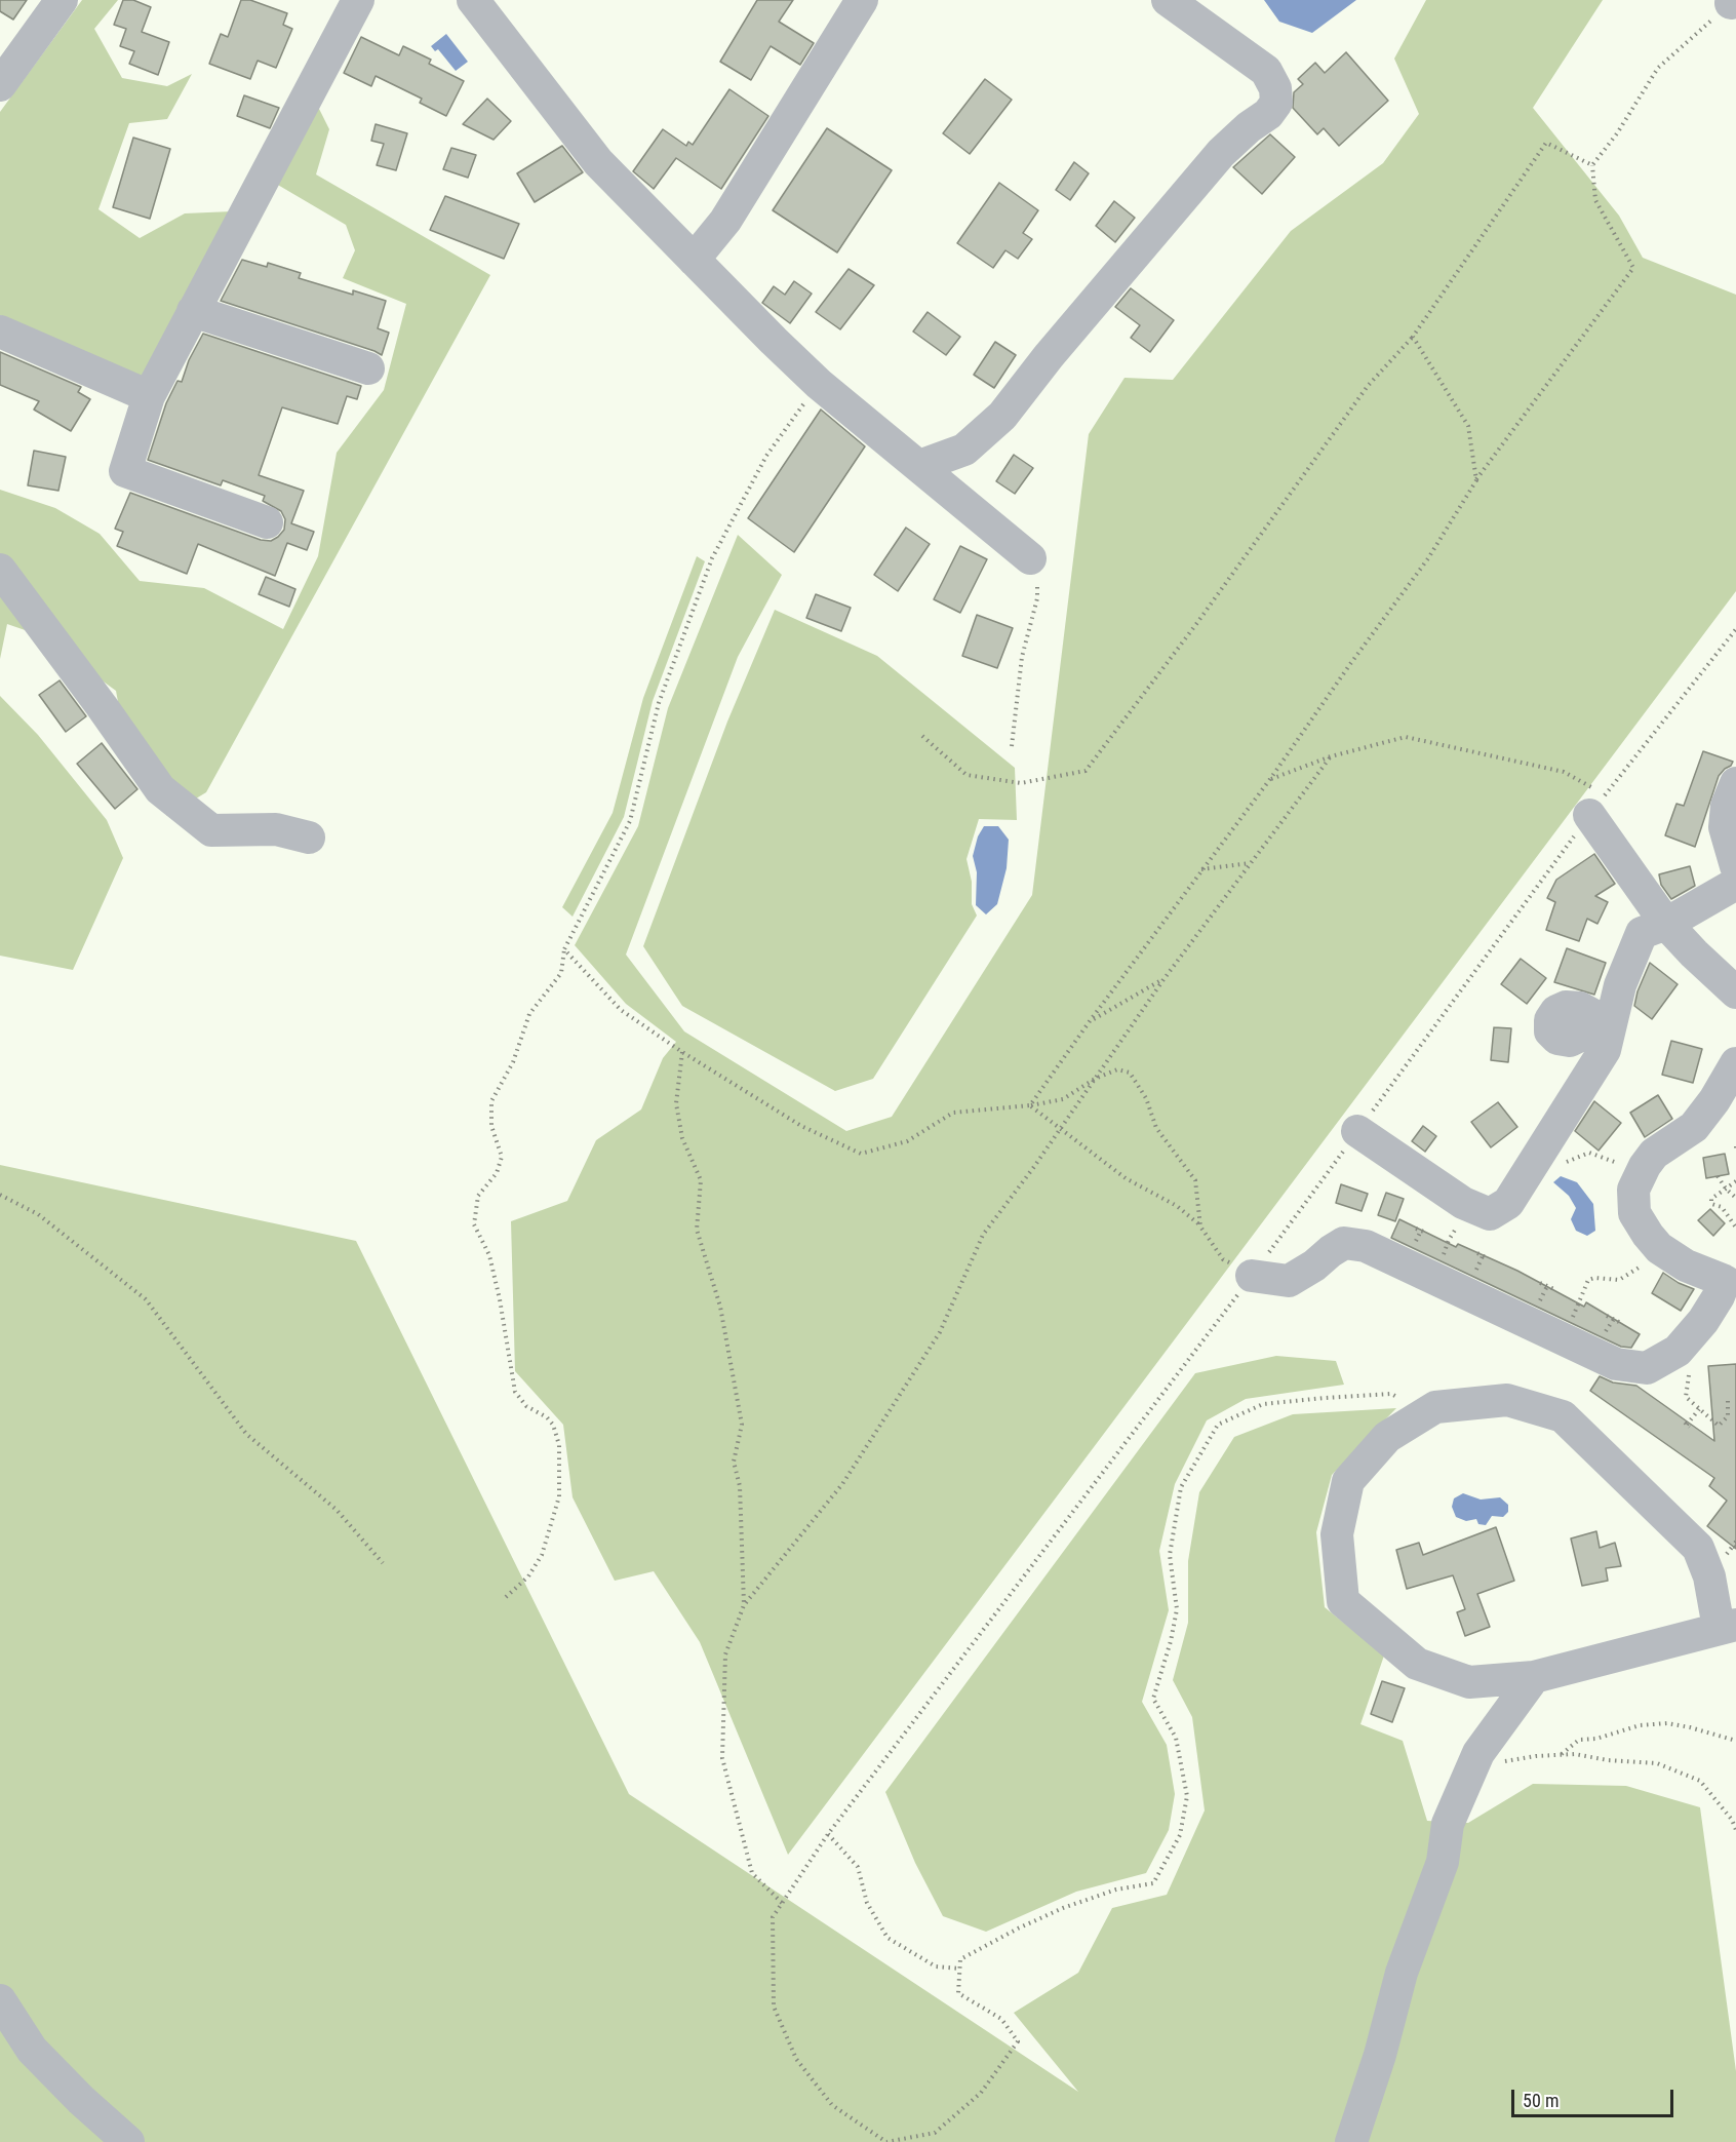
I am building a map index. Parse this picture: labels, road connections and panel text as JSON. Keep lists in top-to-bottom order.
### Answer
{
  "scale_bar": "50 m"
}
